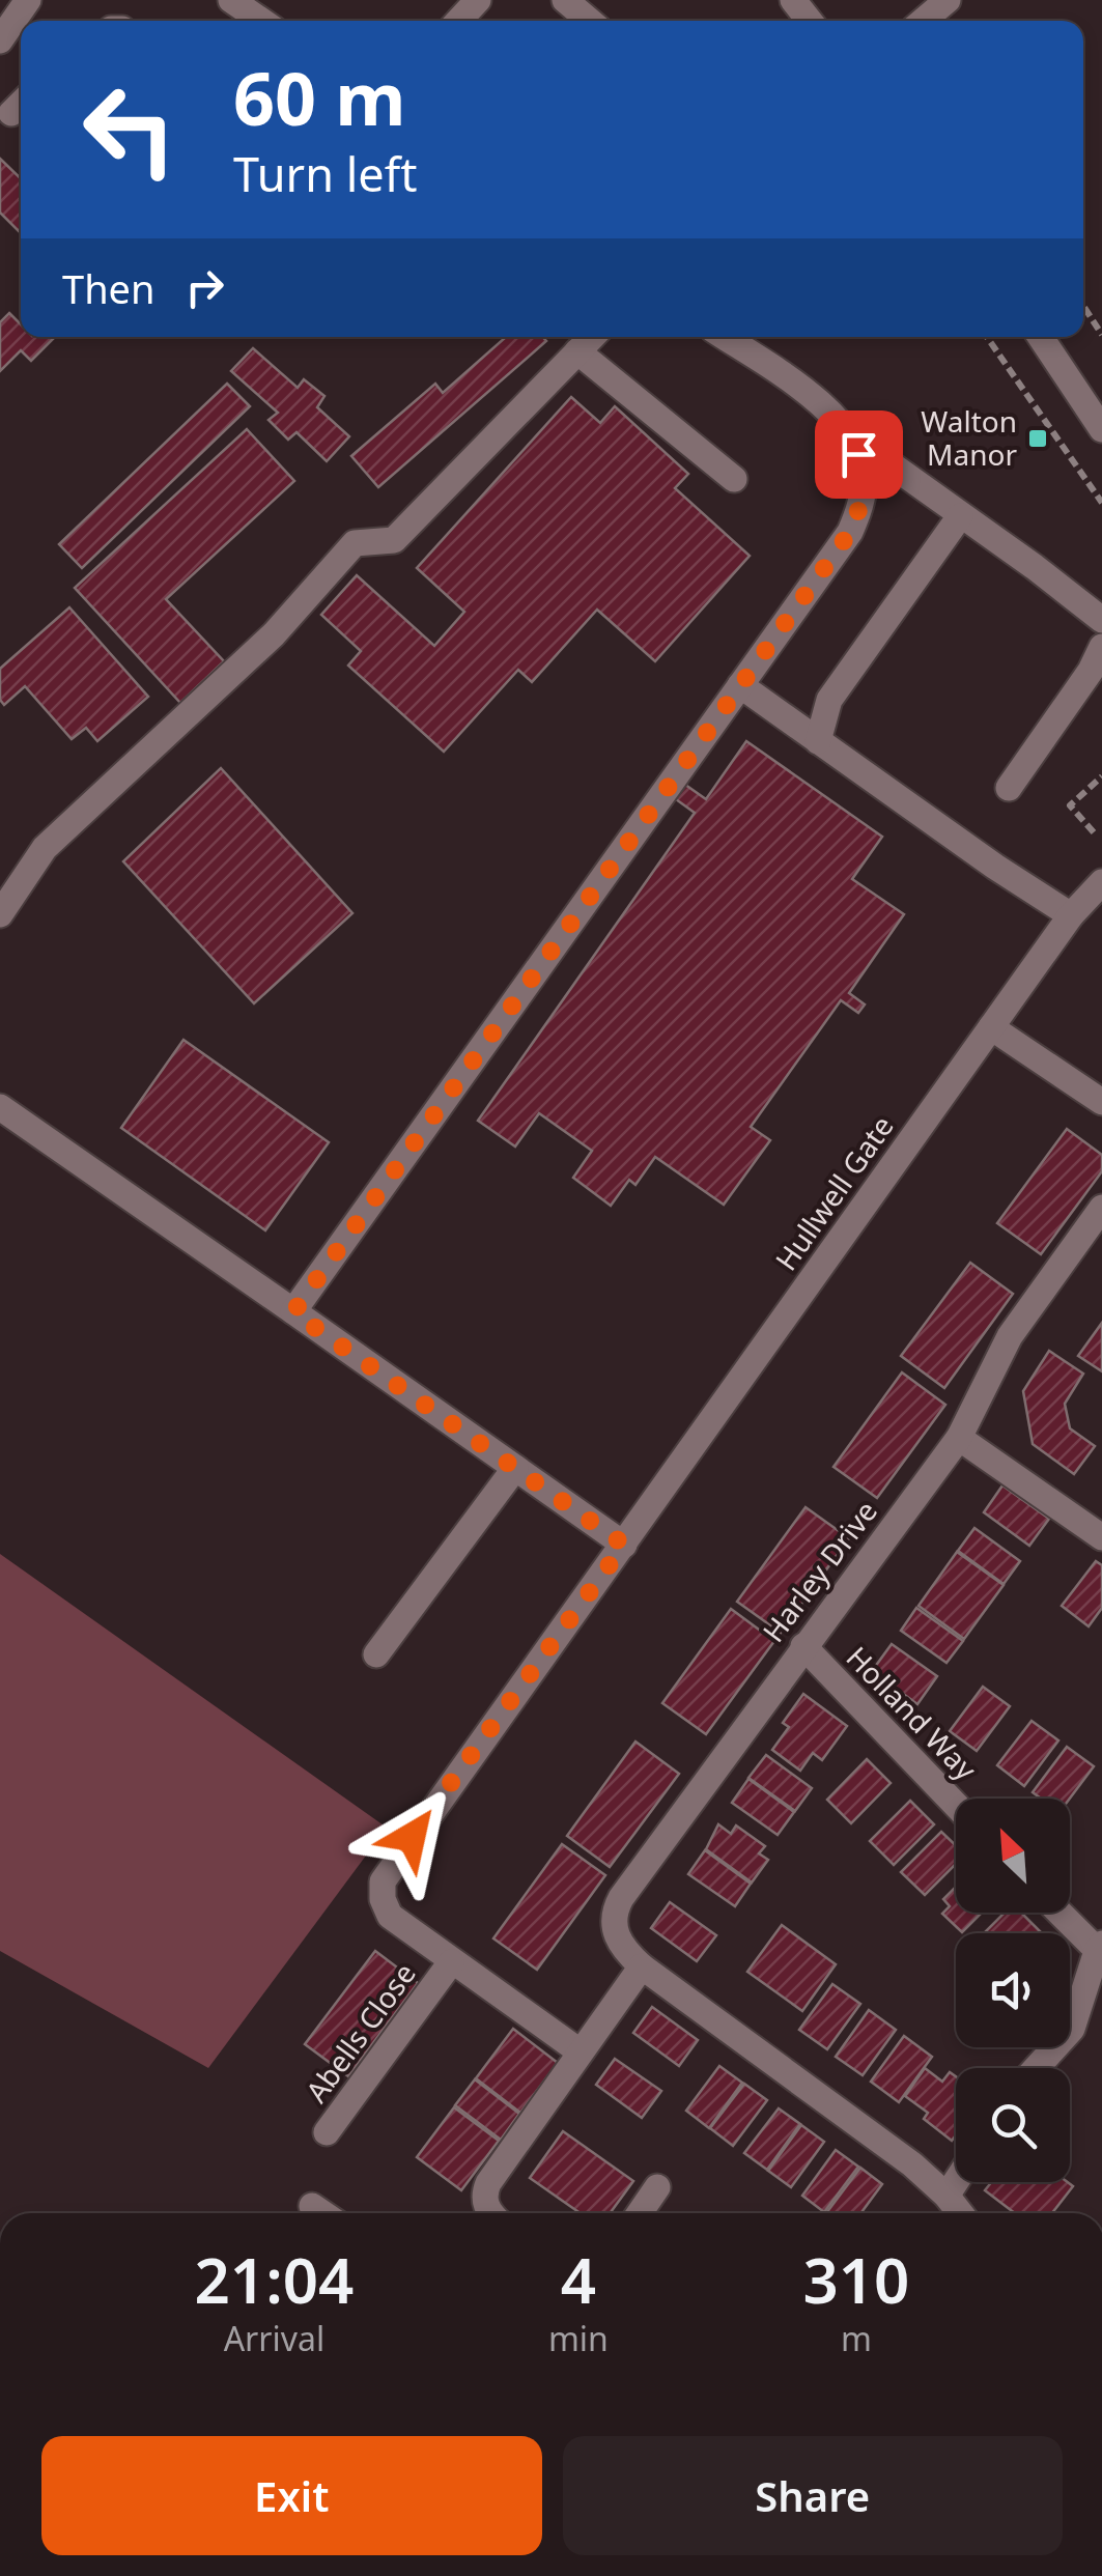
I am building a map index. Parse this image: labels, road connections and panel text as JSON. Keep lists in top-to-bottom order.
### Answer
{
  "streets": {
    "street": [
      "Hullwell Gate",
      "Harley Drive",
      "Holland Way",
      "Abells Close"
    ]
  },
  "crossings": [
    ["Hullwell Gate", "Abells Close"],
    ["Harley Drive", "Holland Way"]
  ],
  "places": {
    "transit": ["Walton Manor"]
  },
  "north": "top left",
  "page": {
    "turn": ["60 m", "Turn left"],
    "then": "Then",
    "eta": [
      "21:04",
      "Arrival",
      "4",
      "min",
      "310",
      "m"
    ],
    "buttons": ["Exit", "Share"]
  }
}
